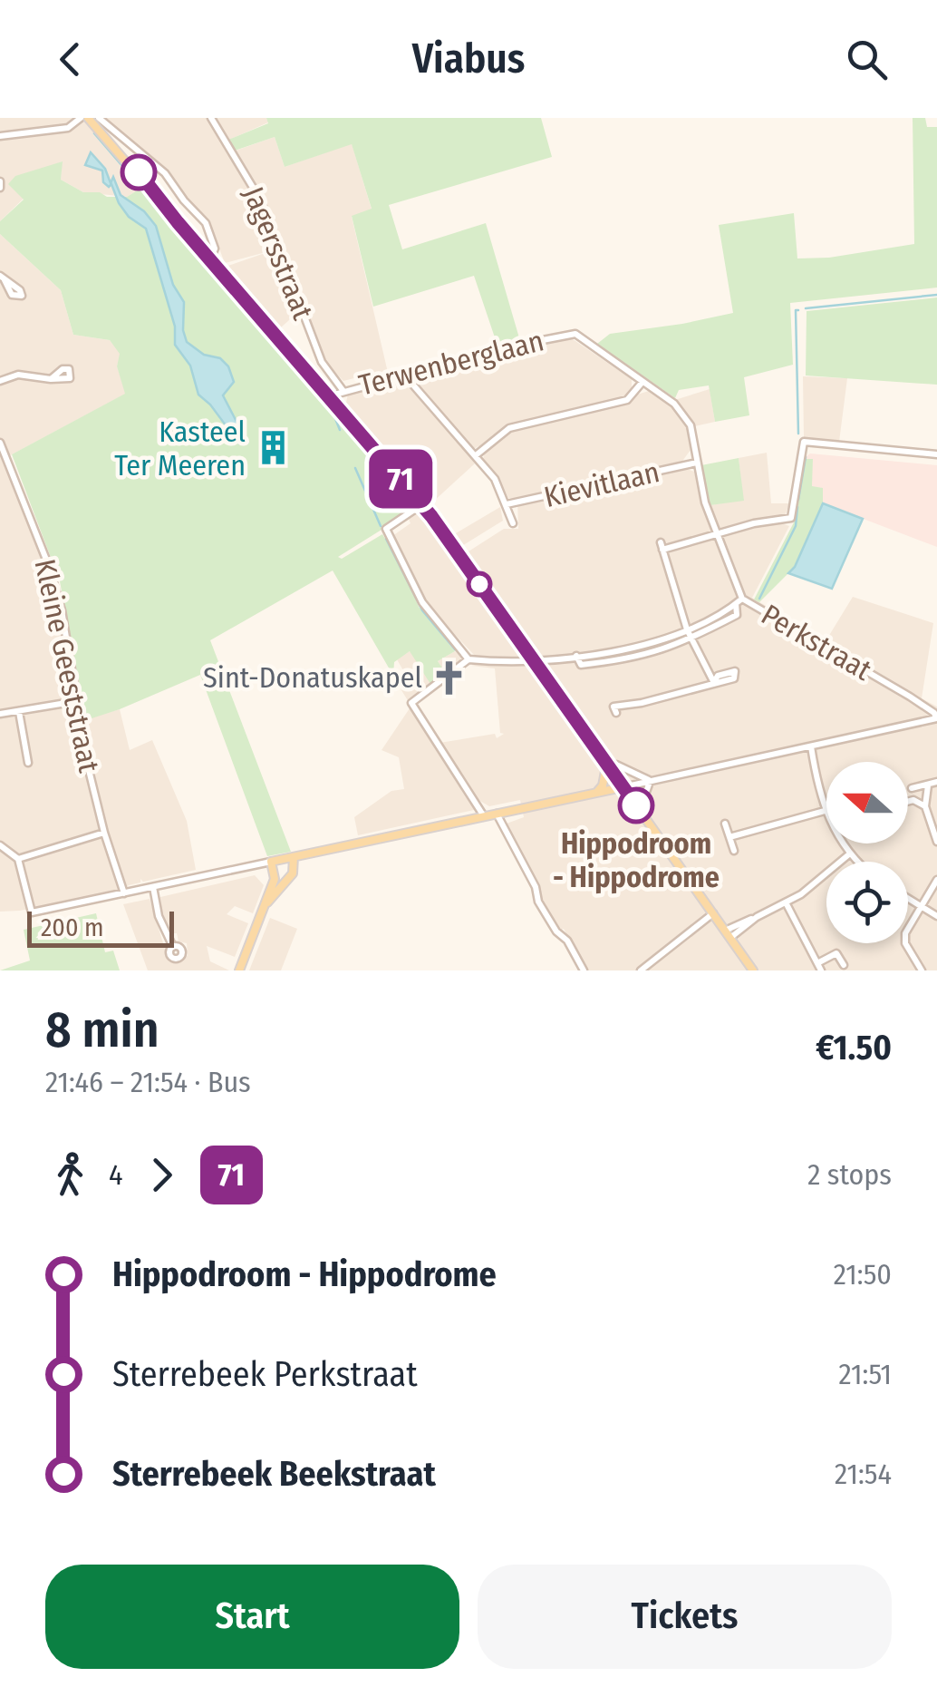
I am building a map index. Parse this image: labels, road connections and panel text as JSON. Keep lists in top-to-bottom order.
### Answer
{
  "streets": {
    "street": [
      "Jagersstraat",
      "Terwenberglaan",
      "Kievitlaan",
      "Perkstraat",
      "Kleine Geeststraat"
    ]
  },
  "crossings": [
    ["Jagersstraat", "Terwenberglaan"]
  ],
  "places": {
    "building": ["Kasteel Ter Meeren"],
    "church": ["Sint-Donatuskapel"],
    "other": ["Hippodroom - Hippodrome"]
  },
  "lines": ["bus line 71"],
  "scale_bar": "200 m",
  "north": "left",
  "page": {
    "header": "Viabus",
    "on_map": "71",
    "scale": "200 m",
    "heading": ["8 min", "21:46 – 21:54 · Bus", "€1.50"],
    "legs": ["4", "71", "2 stops"],
    "list": [
      {
        "name": "Hippodroom - Hippodrome",
        "value": "21:50"
      },
      {
        "name": "Sterrebeek Perkstraat",
        "value": "21:51"
      },
      {
        "name": "Sterrebeek Beekstraat",
        "value": "21:54"
      }
    ],
    "buttons": ["Start", "Tickets"]
  }
}
